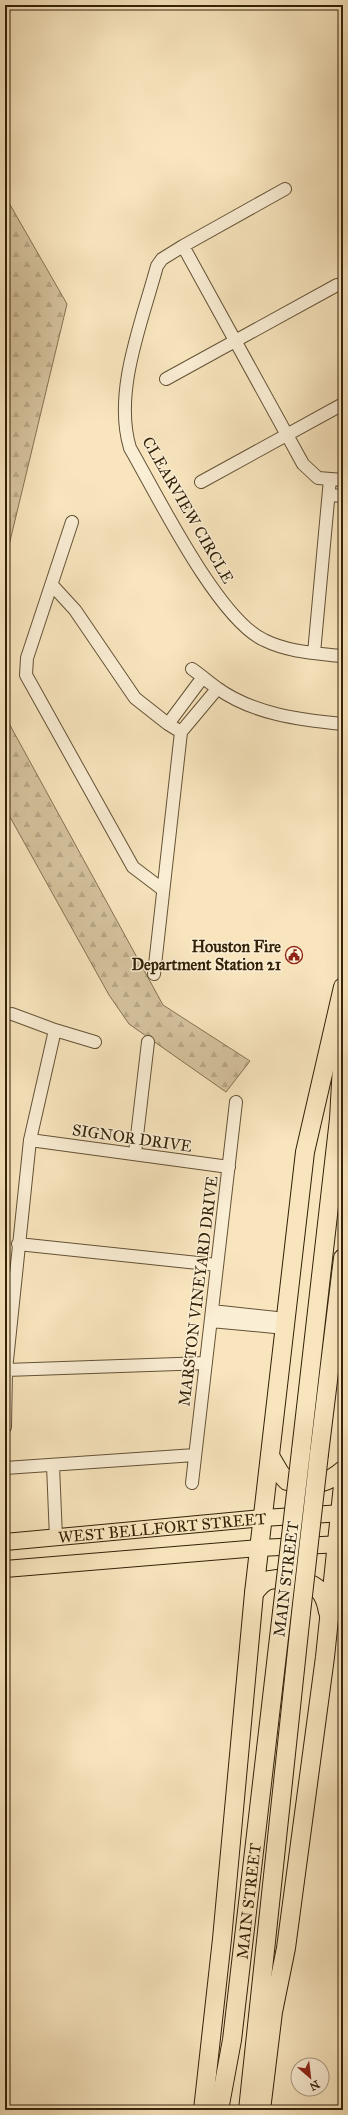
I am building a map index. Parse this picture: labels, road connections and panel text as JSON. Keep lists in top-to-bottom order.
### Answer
{
  "streets": {
    "highway": ["MAIN STREET"],
    "main road": ["WEST BELLFORT STREET"],
    "street": ["CLEARVIEW CIRCLE", "SIGNOR DRIVE", "MARSTON VINEYARD DRIVE"]
  },
  "crossings": [
    ["SIGNOR DRIVE", "MARSTON VINEYARD DRIVE"]
  ],
  "places": {
    "public building": ["Houston Fire Department Station 21"]
  },
  "north": "bottom right"
}
